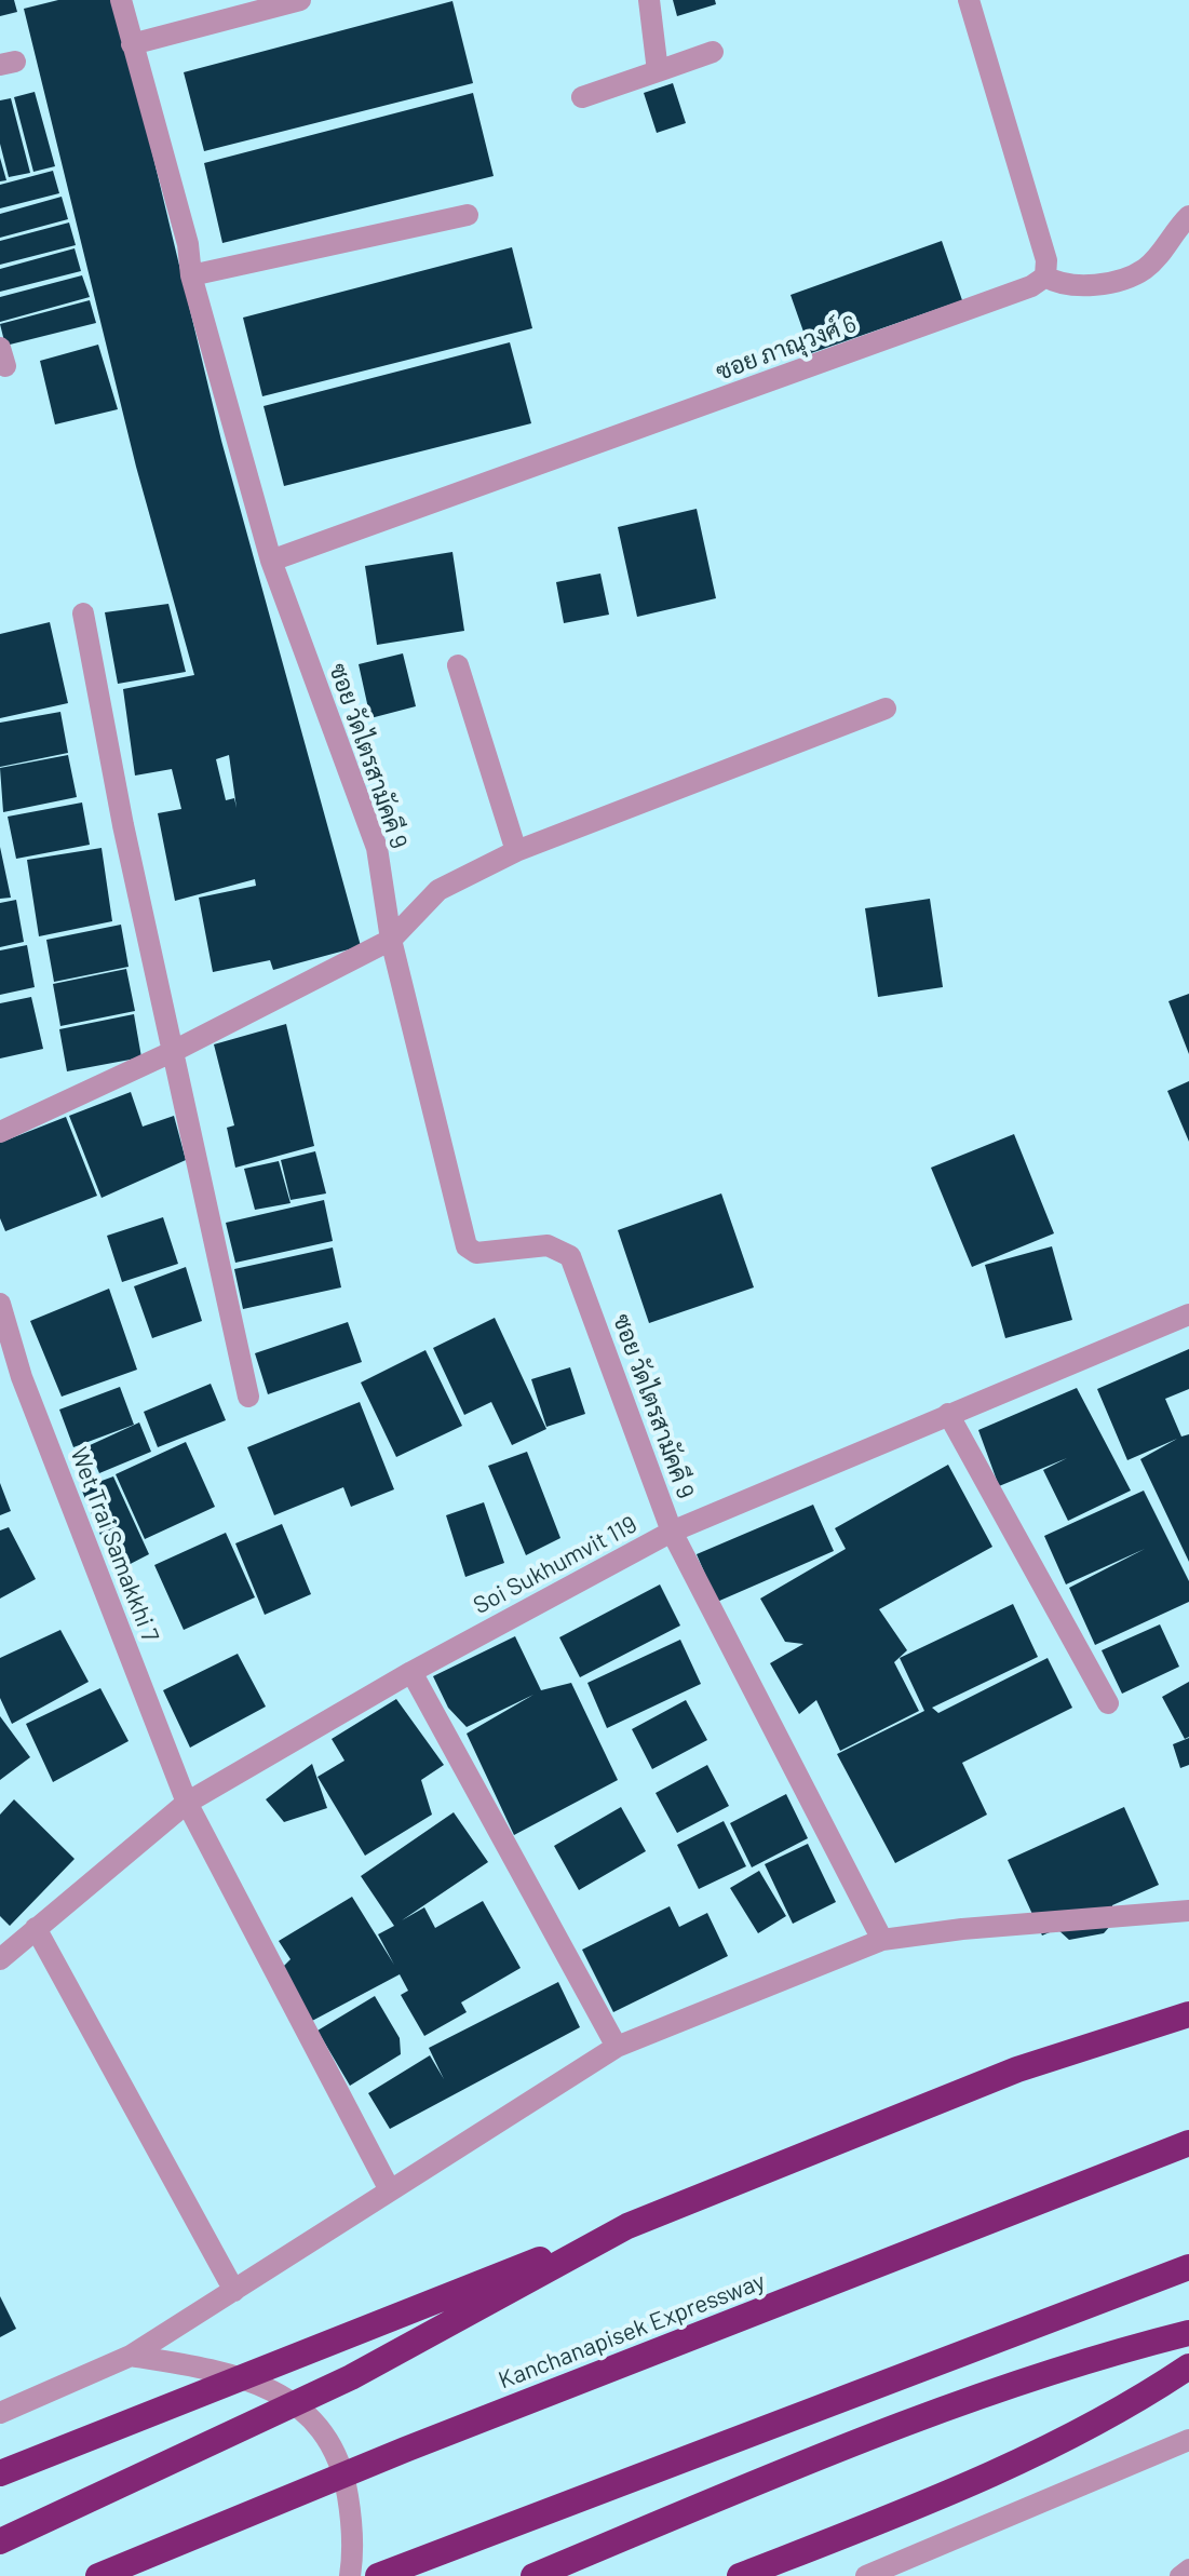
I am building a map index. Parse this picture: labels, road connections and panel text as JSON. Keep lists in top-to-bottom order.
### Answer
{
  "streets": {
    "highway": ["Kanchanapisek Expressway"],
    "street": [
      "ซอย ภาณุวงศ์ 6",
      "ซอย วัดไตรสามัคคี 9",
      "Wet Trai Samakkhi 7",
      "Soi Sukhumvit 119"
    ]
  },
  "crossings": [
    ["ซอย ภาณุวงศ์ 6", "ซอย วัดไตรสามัคคี 9"],
    ["ซอย วัดไตรสามัคคี 9", "Soi Sukhumvit 119"],
    ["Wet Trai Samakkhi 7", "Soi Sukhumvit 119"]
  ]
}
